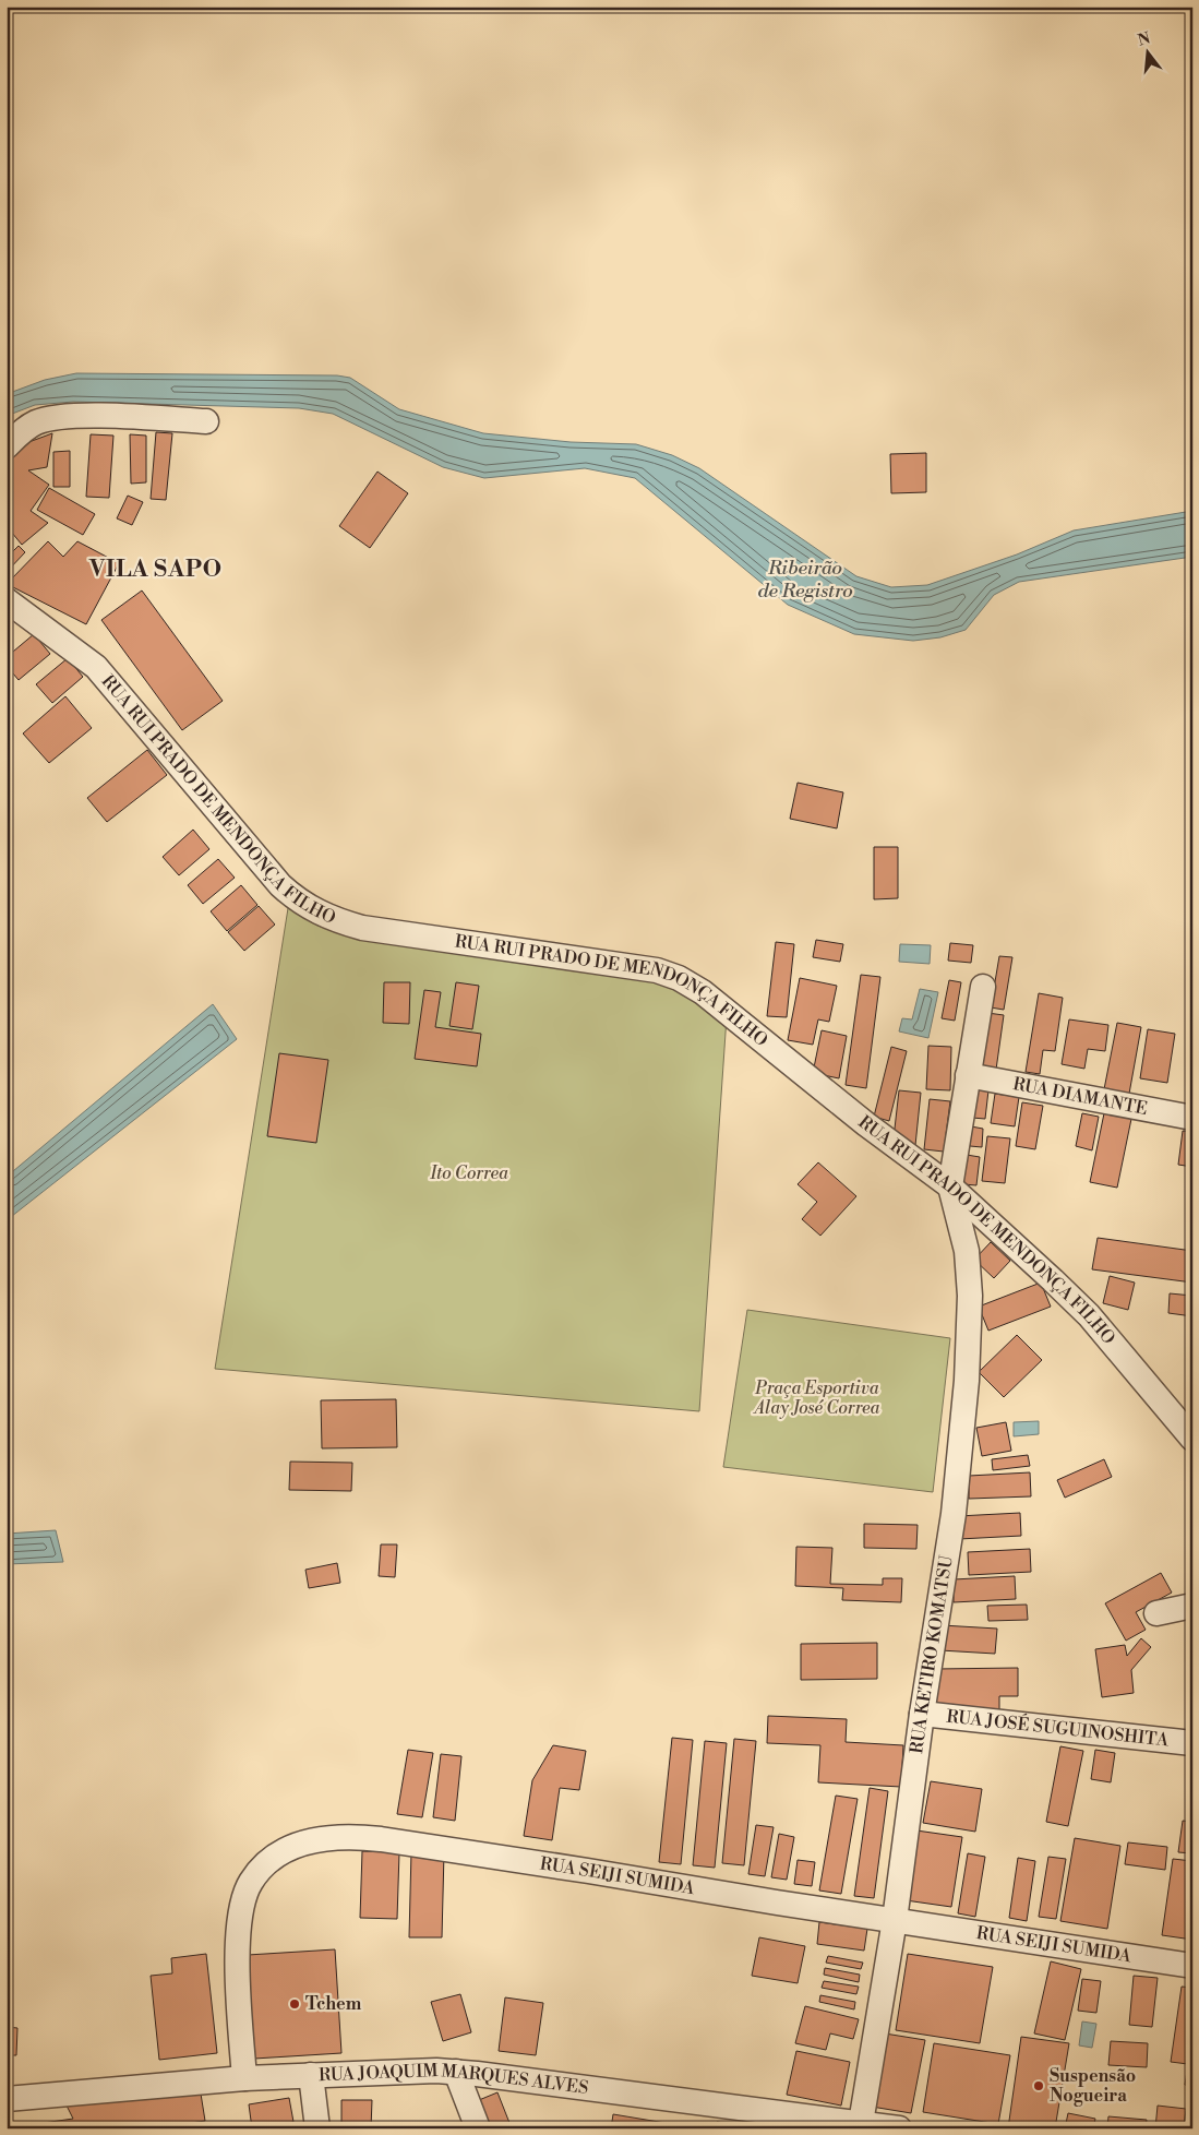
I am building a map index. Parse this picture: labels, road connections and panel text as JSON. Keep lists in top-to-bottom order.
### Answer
{
  "streets": {
    "street": [
      "RUA RUI PRADO DE MENDONÇA FILHO",
      "RUA DIAMANTE",
      "RUA KETIRO KOMATSU",
      "RUA JOSÉ SUGUINOSHITA",
      "RUA SEIJI SUMIDA",
      "RUA JOAQUIM MARQUES ALVES"
    ]
  },
  "crossings": [
    ["RUA RUI PRADO DE MENDONÇA FILHO", "RUA KETIRO KOMATSU"],
    ["RUA KETIRO KOMATSU", "RUA JOSÉ SUGUINOSHITA"],
    ["RUA KETIRO KOMATSU", "RUA SEIJI SUMIDA"],
    ["RUA KETIRO KOMATSU", "RUA JOAQUIM MARQUES ALVES"],
    ["RUA SEIJI SUMIDA", "RUA JOAQUIM MARQUES ALVES"]
  ],
  "districts": ["VILA SAPO"],
  "water": ["Ribeirão de Registro"],
  "parks": ["Ito Correa", "Praça Esportiva Alay José Correa"],
  "places": ["Tchem", "Suspensão Nogueira"],
  "north": "top"
}
